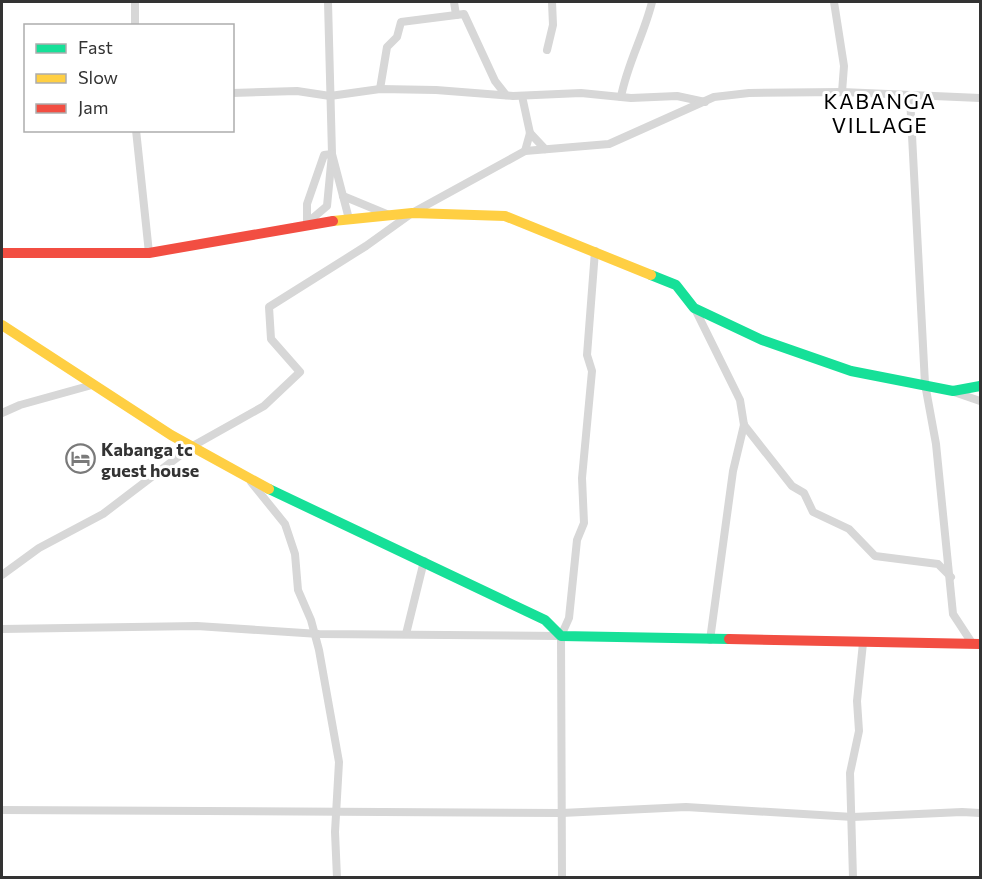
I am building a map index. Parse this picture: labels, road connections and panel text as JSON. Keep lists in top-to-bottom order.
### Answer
{
  "districts": ["KABANGA VILLAGE"],
  "places": {
    "hotel": ["Kabanga tc guest house"]
  },
  "legend": ["Fast", "Slow", "Jam"]
}
